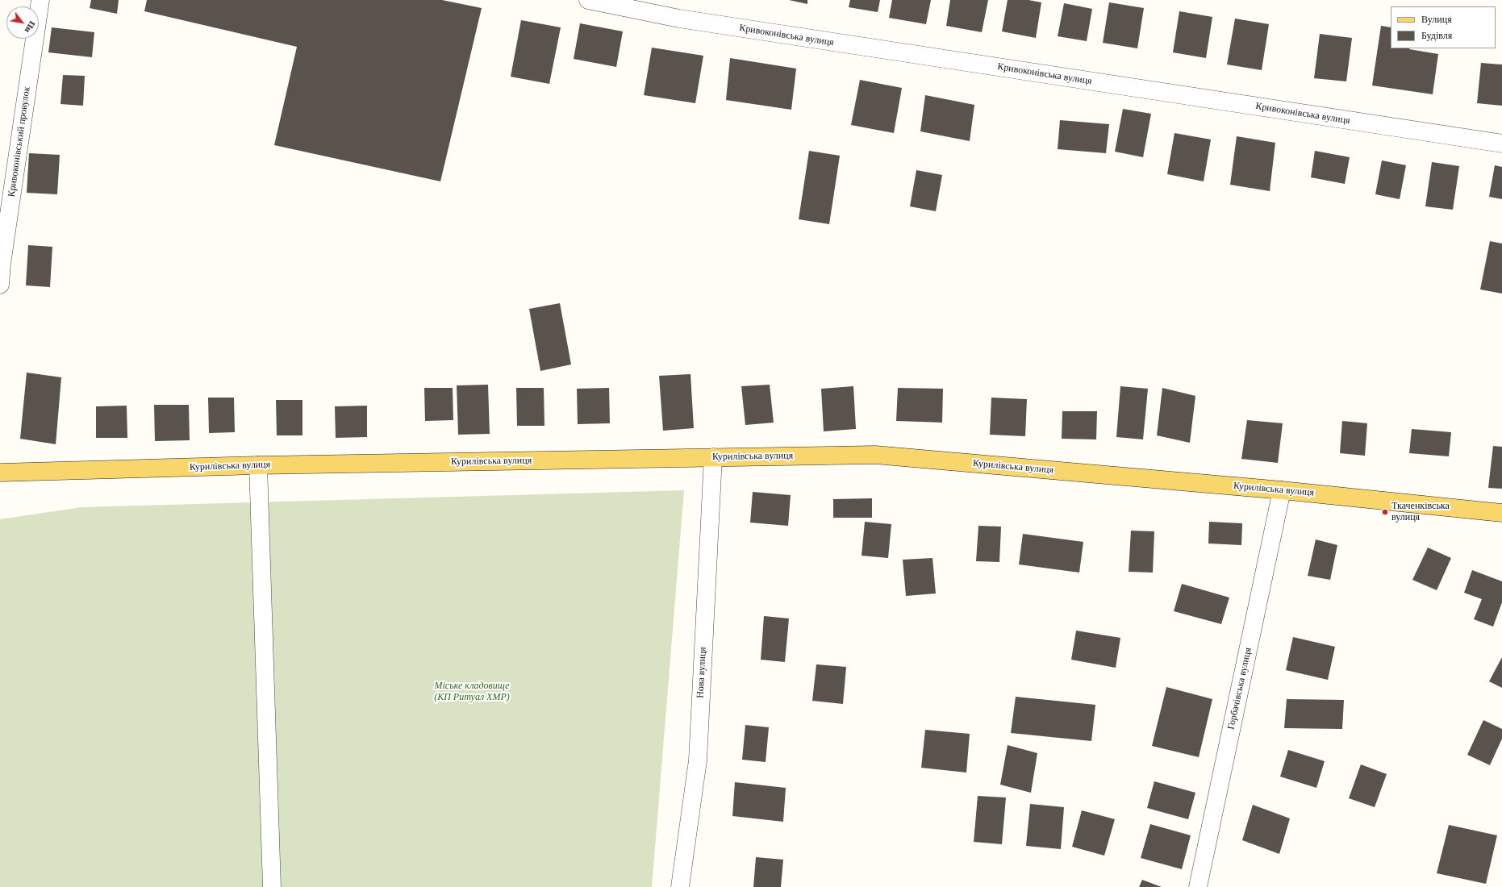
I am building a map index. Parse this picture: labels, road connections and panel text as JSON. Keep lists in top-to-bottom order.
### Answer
{
  "streets": {
    "main road": ["Курилівська вулиця"],
    "street": [
      "Кривоконівська вулиця",
      "Кривоконівський провулок",
      "Нова вулиця",
      "Горбачівська вулиця"
    ]
  },
  "crossings": [
    ["Курилівська вулиця", "Нова вулиця"],
    ["Курилівська вулиця", "Горбачівська вулиця"]
  ],
  "parks": ["Міське кладовище (КП Ритуал ХМР)"],
  "places": ["Ткаченківська вулиця"],
  "legend": ["Вулиця", "Будівля"],
  "north": "bottom right"
}
